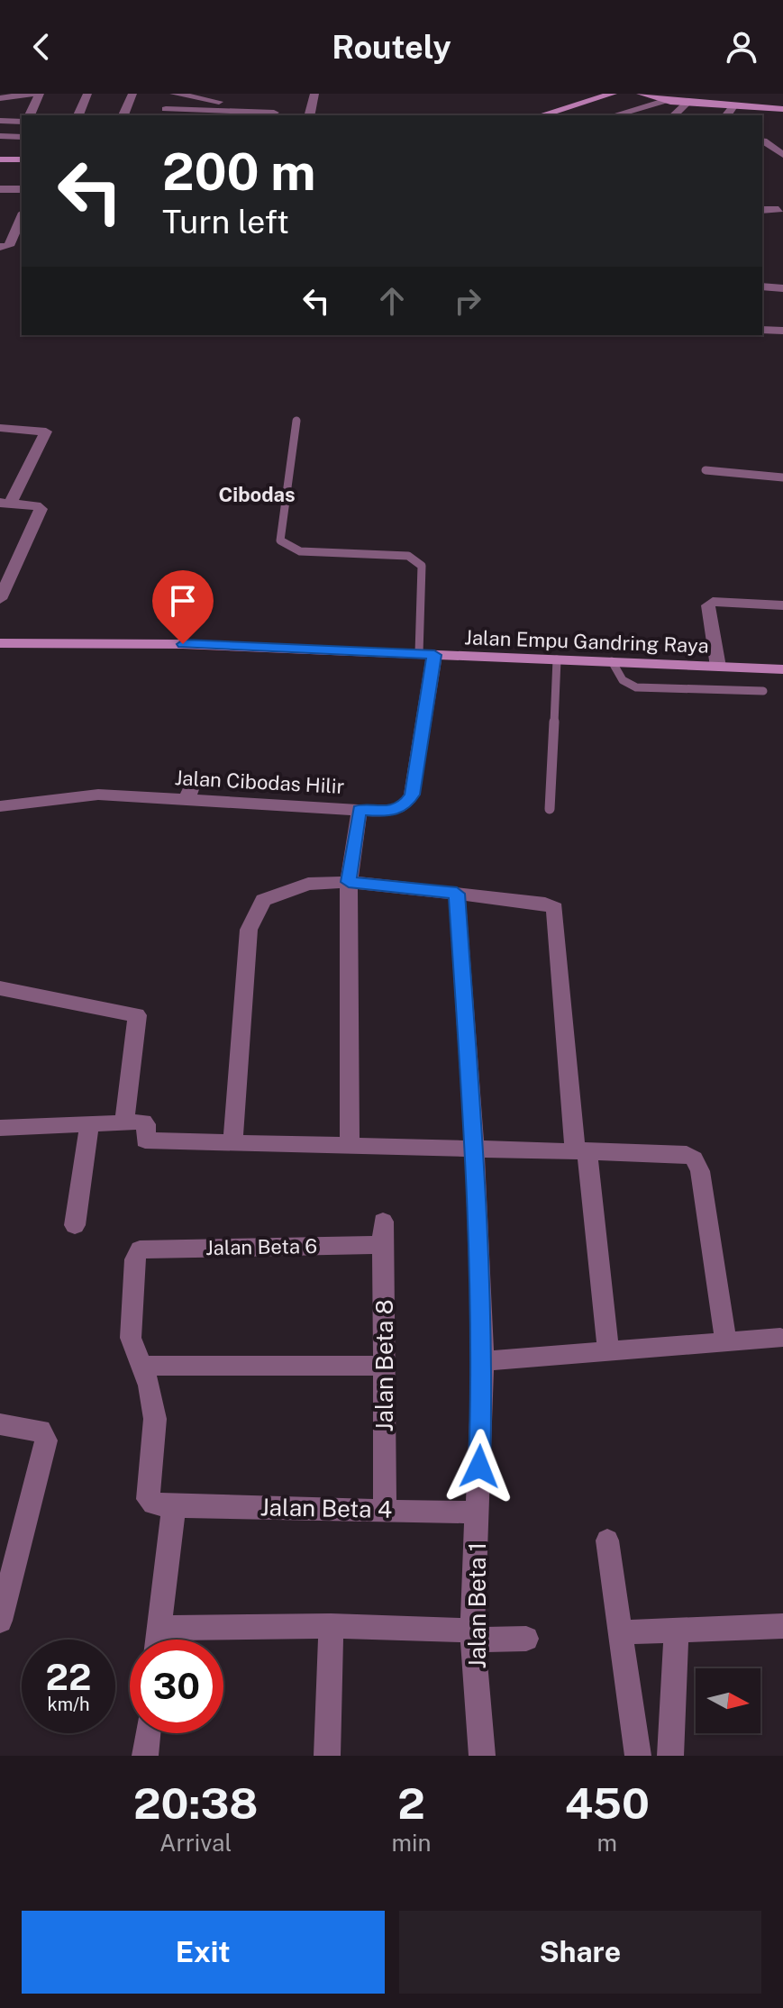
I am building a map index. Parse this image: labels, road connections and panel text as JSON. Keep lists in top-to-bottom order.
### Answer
{
  "streets": {
    "street": [
      "Jalan Empu Gandring Raya",
      "Jalan Cibodas Hilir",
      "Jalan Beta 6",
      "Jalan Beta 8",
      "Jalan Beta 4",
      "Jalan Beta 1"
    ]
  },
  "crossings": [
    ["Jalan Empu Gandring Raya", "Jalan Cibodas Hilir"],
    ["Jalan Beta 6", "Jalan Beta 8"],
    ["Jalan Beta 8", "Jalan Beta 4"],
    ["Jalan Beta 4", "Jalan Beta 1"]
  ],
  "districts": ["Cibodas"],
  "north": "right",
  "page": {
    "header": "Routely",
    "turn": ["200 m", "Turn left"],
    "speed": "22 km/h",
    "limit": "30",
    "eta": [
      "20:38",
      "Arrival",
      "2",
      "min",
      "450",
      "m"
    ],
    "buttons": ["Exit", "Share"]
  }
}
